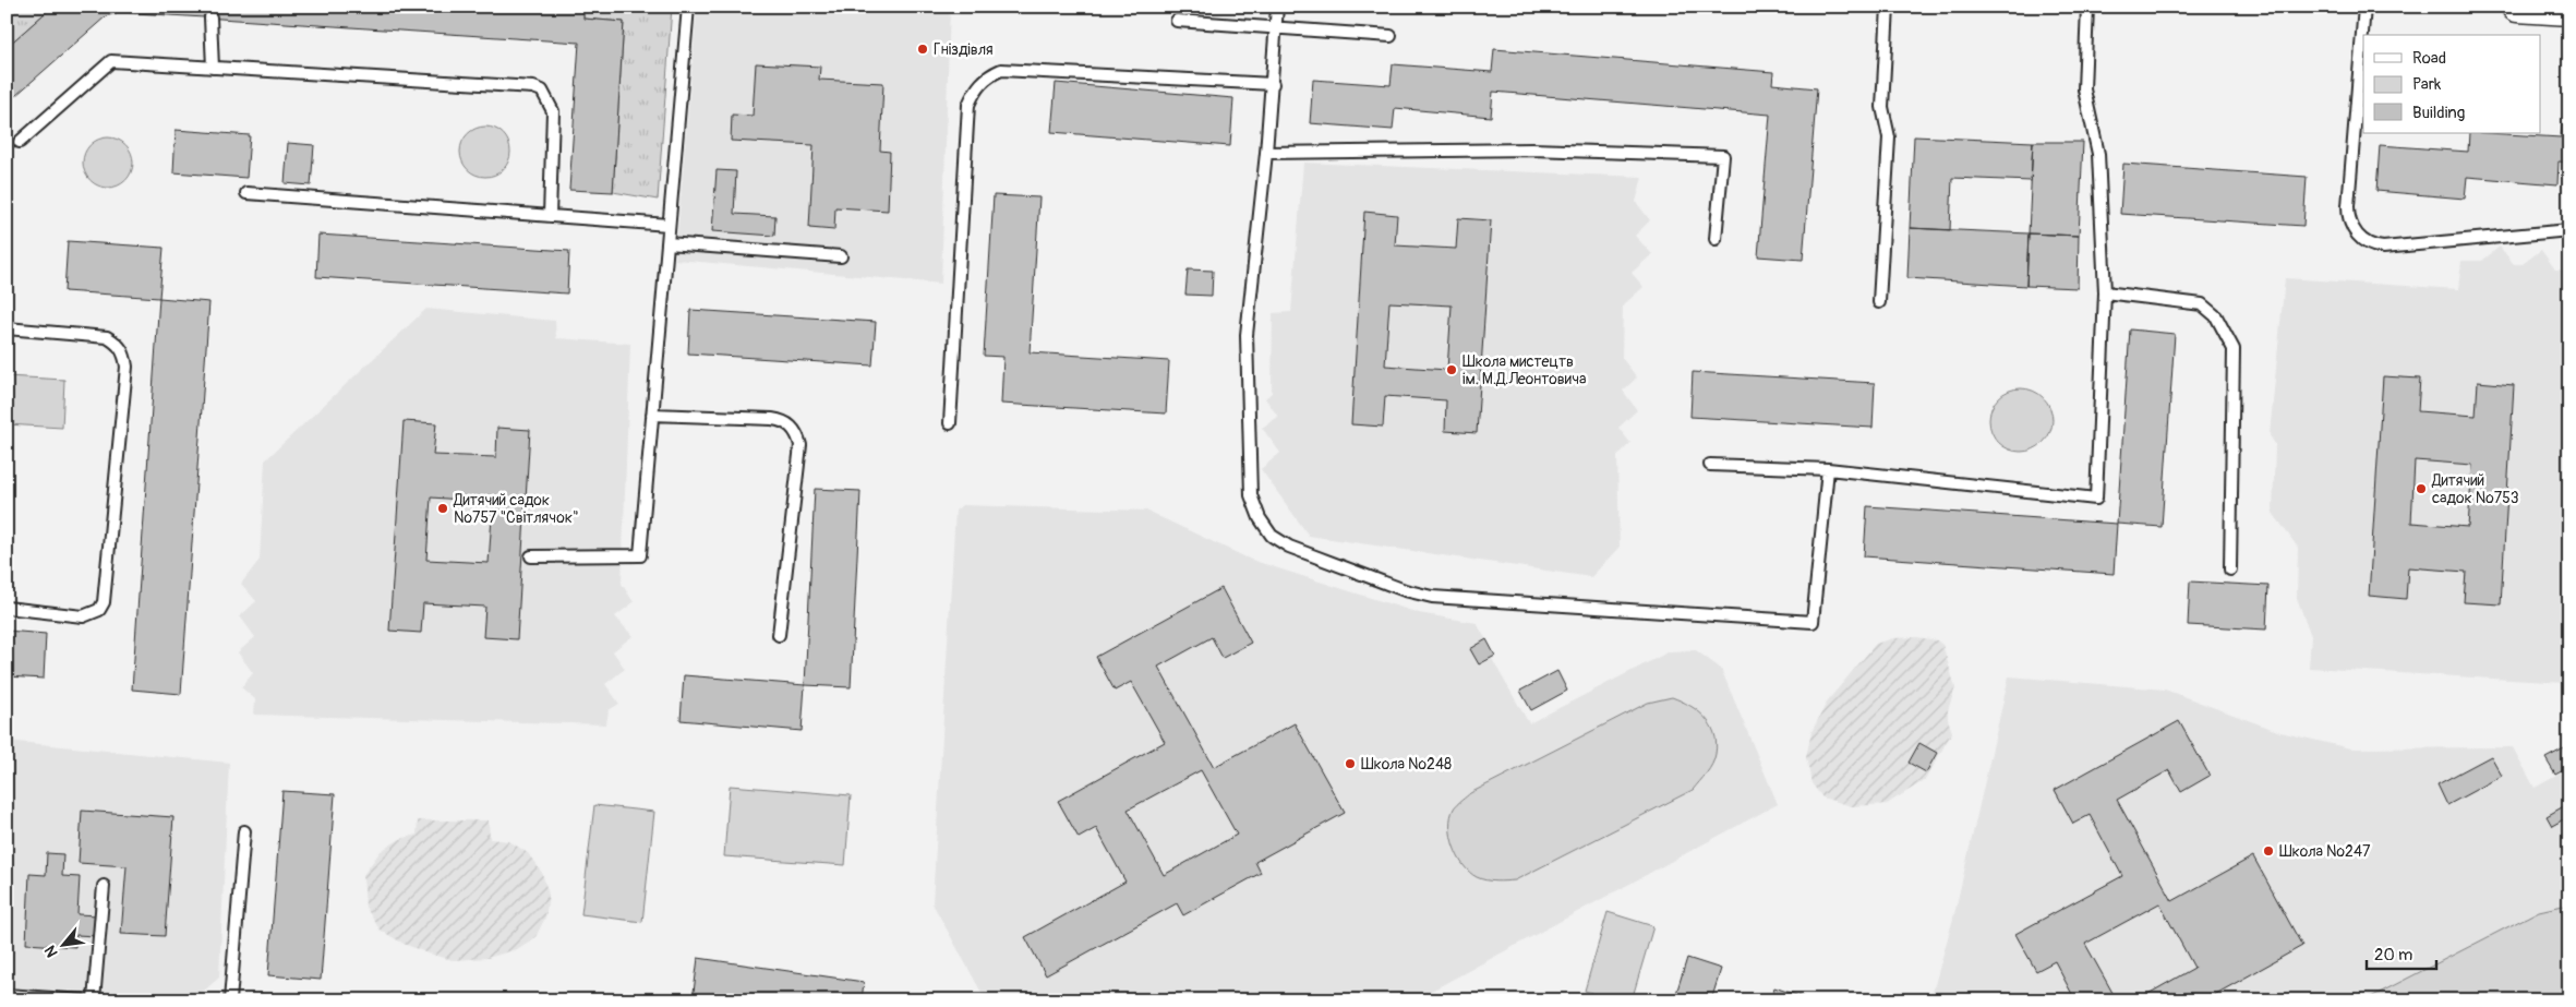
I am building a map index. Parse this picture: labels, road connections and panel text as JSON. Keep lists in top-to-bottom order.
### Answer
{
  "places": [
    "Гніздівля",
    "Школа мистецтв ім. М.Д.Леонтовича",
    "Дитячий садок №753",
    "Дитячий садок №757 \"Світлячок\"",
    "Школа №248",
    "Школа №247"
  ],
  "legend": ["Road", "Park", "Building"],
  "scale_bar": "20 m",
  "north": "bottom left"
}
